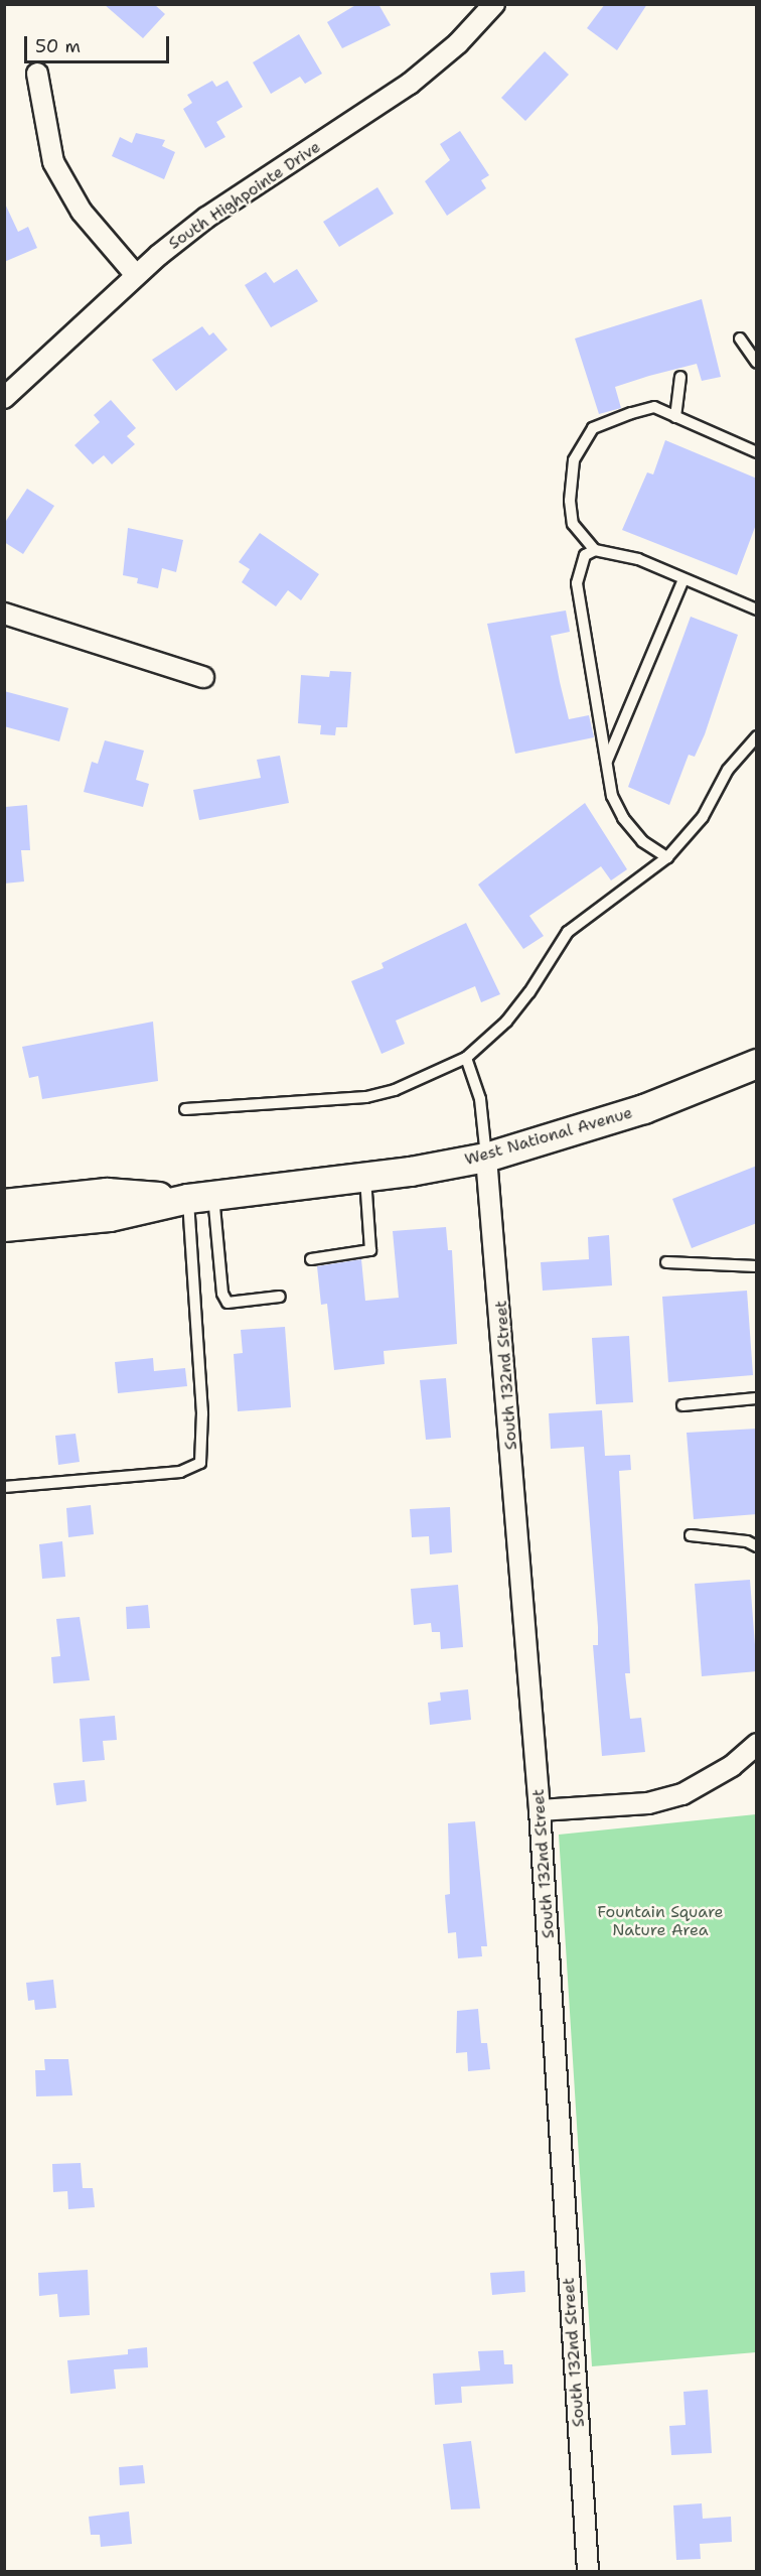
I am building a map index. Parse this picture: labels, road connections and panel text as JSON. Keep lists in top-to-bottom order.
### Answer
{
  "streets": {
    "main road": ["West National Avenue"],
    "street": ["South Highpointe Drive", "South 132nd Street"]
  },
  "crossings": [
    ["West National Avenue", "South 132nd Street"]
  ],
  "parks": ["Fountain Square Nature Area"],
  "scale_bar": "50 m"
}
